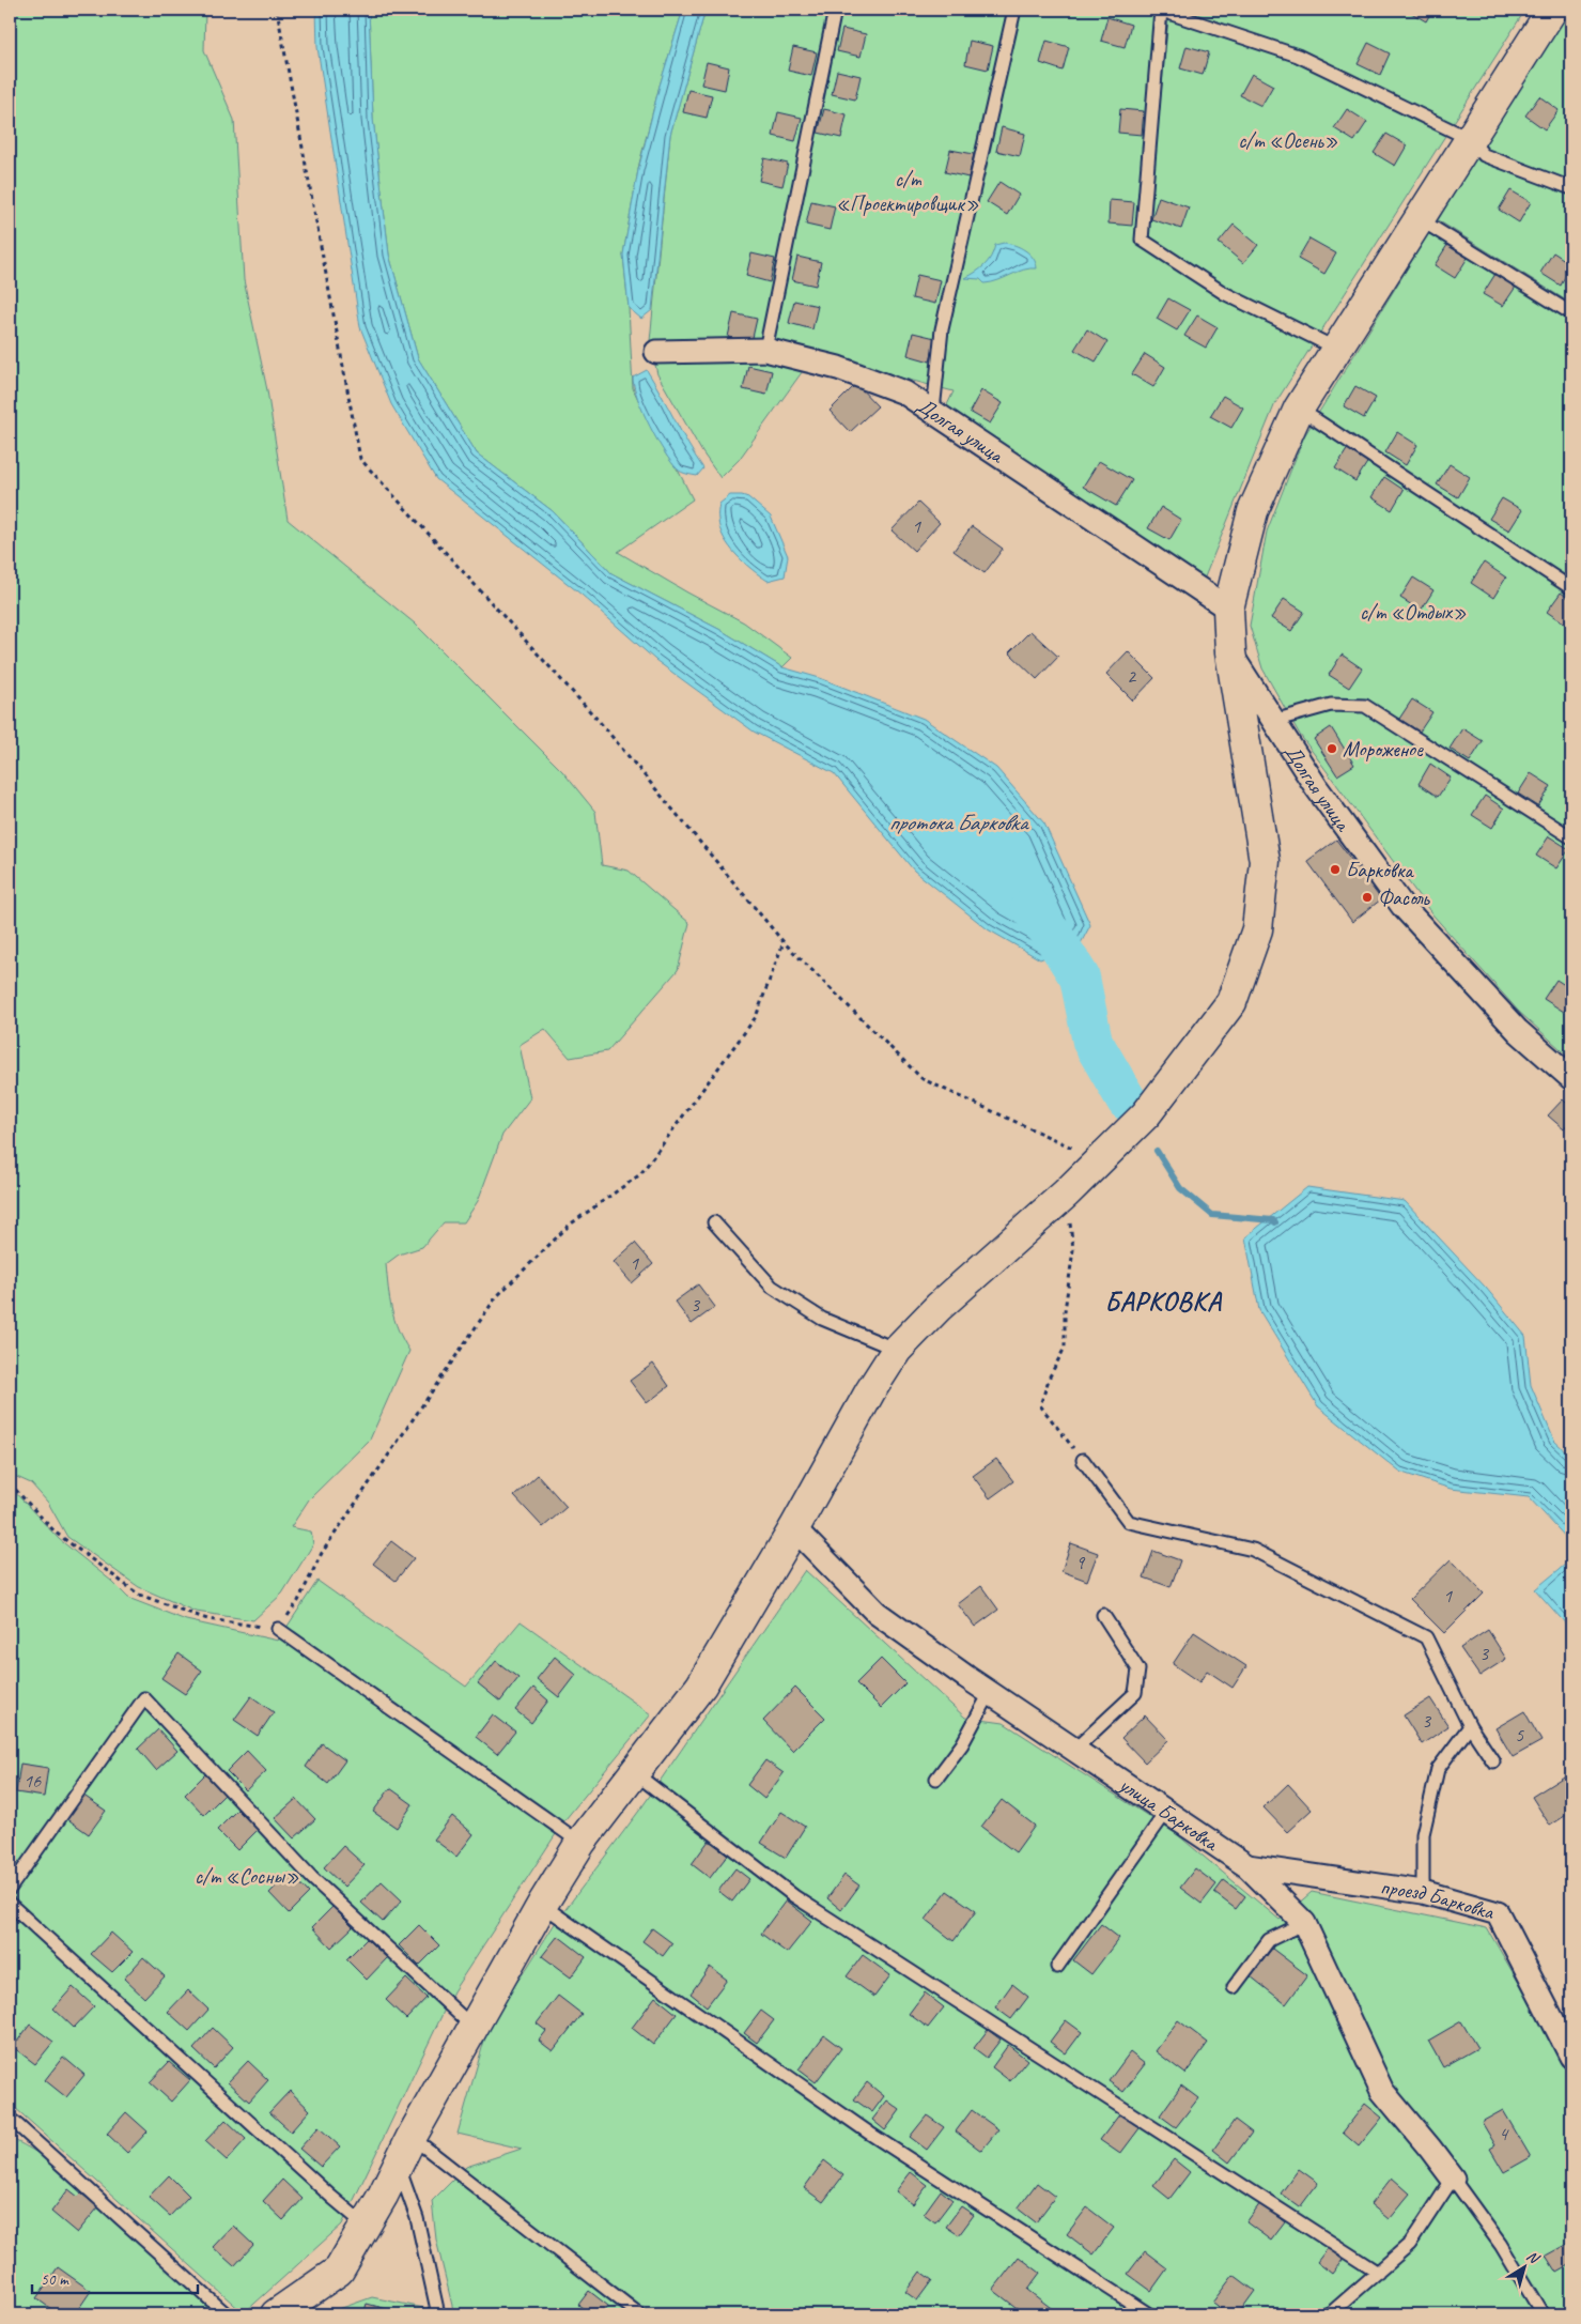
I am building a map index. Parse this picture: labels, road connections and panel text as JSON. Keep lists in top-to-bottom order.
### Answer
{
  "streets": {
    "street": ["Долгая улица", "улица Барковка", "проезд Барковка"]
  },
  "crossings": [
    ["улица Барковка", "проезд Барковка"]
  ],
  "districts": ["БАРКОВКА"],
  "water": ["протока Барковка"],
  "parks": [
    "с/т «Осень»",
    "с/т «Проектировщик»",
    "с/т «Отдых»",
    "с/т «Сосны»"
  ],
  "places": ["Мороженое", "Барковка", "Фасоль"],
  "house_numbers": [
    "1",
    "2",
    "1",
    "3",
    "9",
    "1",
    "3",
    "3",
    "5",
    "16",
    "4"
  ],
  "scale_bar": "50 m",
  "north": "top right"
}
